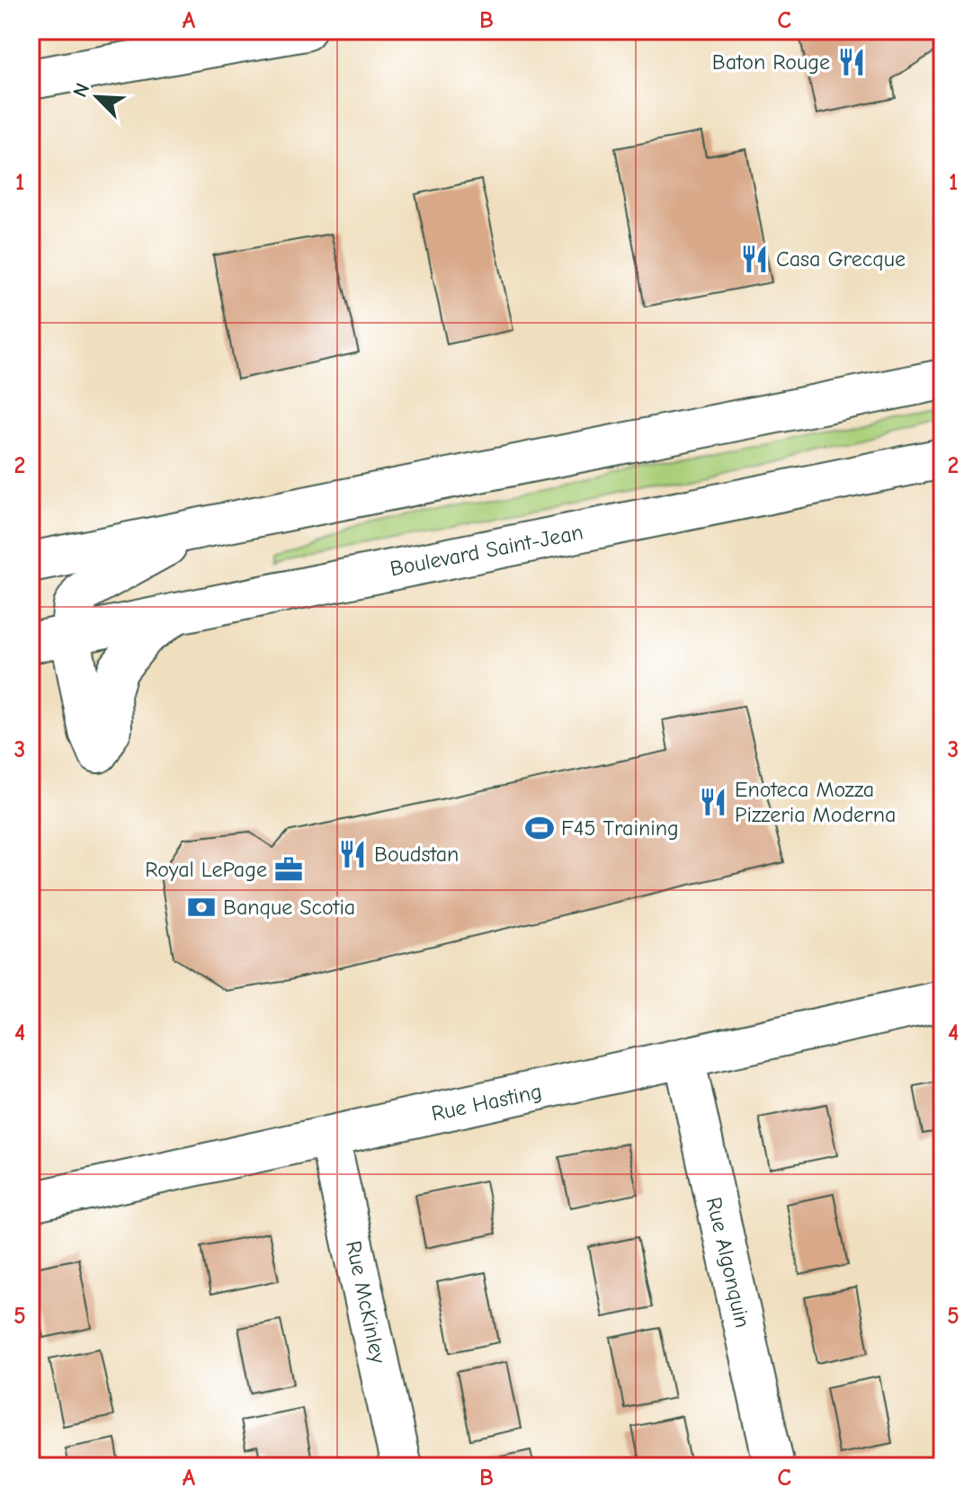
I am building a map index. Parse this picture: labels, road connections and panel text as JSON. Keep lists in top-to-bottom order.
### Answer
{
  "streets": {
    "main road": [
      "Boulevard Saint-Jean",
      "Rue Hasting",
      "Rue Algonquin",
      "Rue McKinley"
    ]
  },
  "crossings": [
    ["Rue Hasting", "Rue Algonquin"],
    ["Rue Hasting", "Rue McKinley"]
  ],
  "places": {
    "restaurant": [
      "Baton Rouge",
      "Casa Grecque",
      "Enoteca Mozza Pizzeria Moderna",
      "Boudstan"
    ],
    "sports": ["F45 Training"],
    "office": ["Royal LePage"],
    "bank": ["Banque Scotia"]
  },
  "north": "top left",
  "grid": {
    "columns": ["A", "B", "C"],
    "rows": [
      "1",
      "2",
      "3",
      "4",
      "5"
    ]
  }
}
